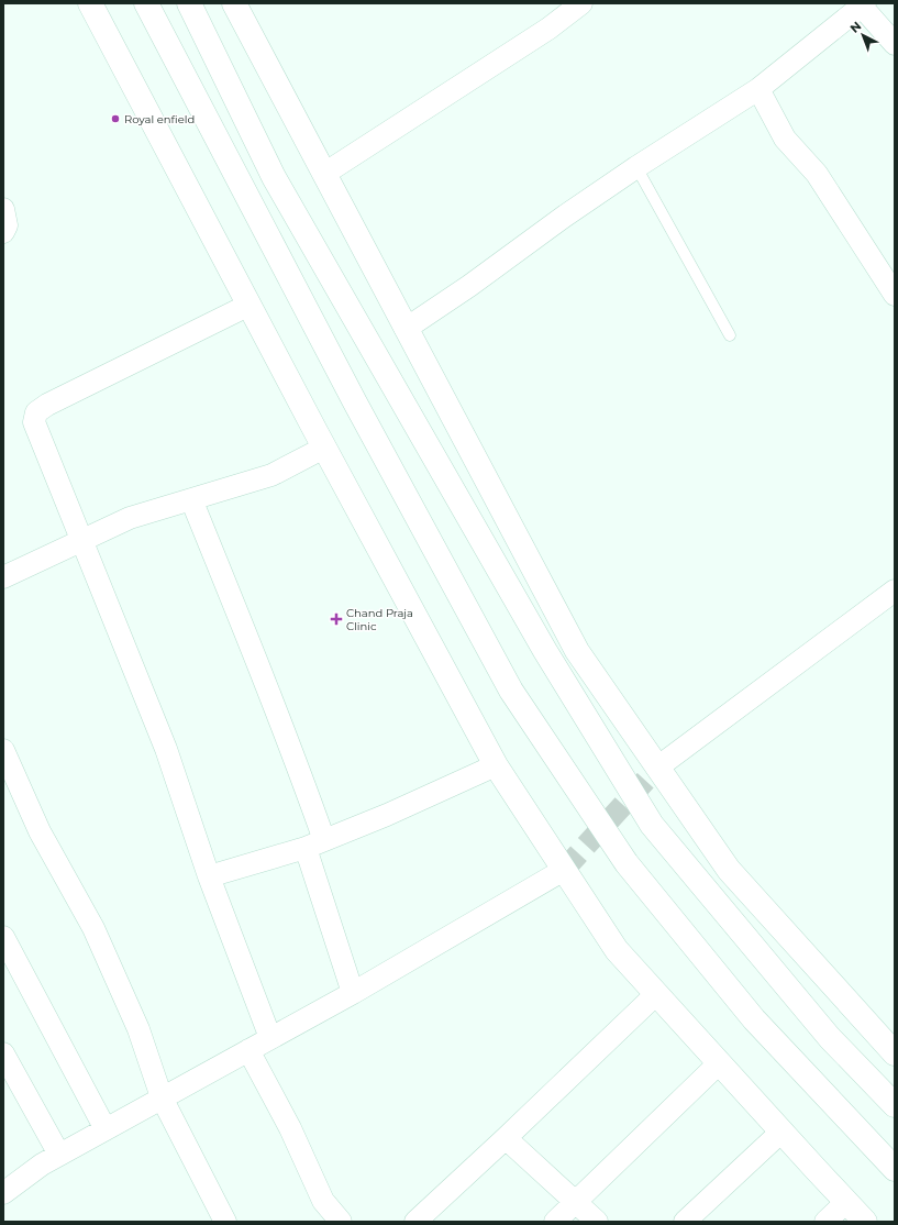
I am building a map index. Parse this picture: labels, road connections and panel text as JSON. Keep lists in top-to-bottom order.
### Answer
{
  "places": {
    "other": ["Royal enfield"],
    "health": ["Chand Praja Clinic"]
  },
  "north": "top left"
}
